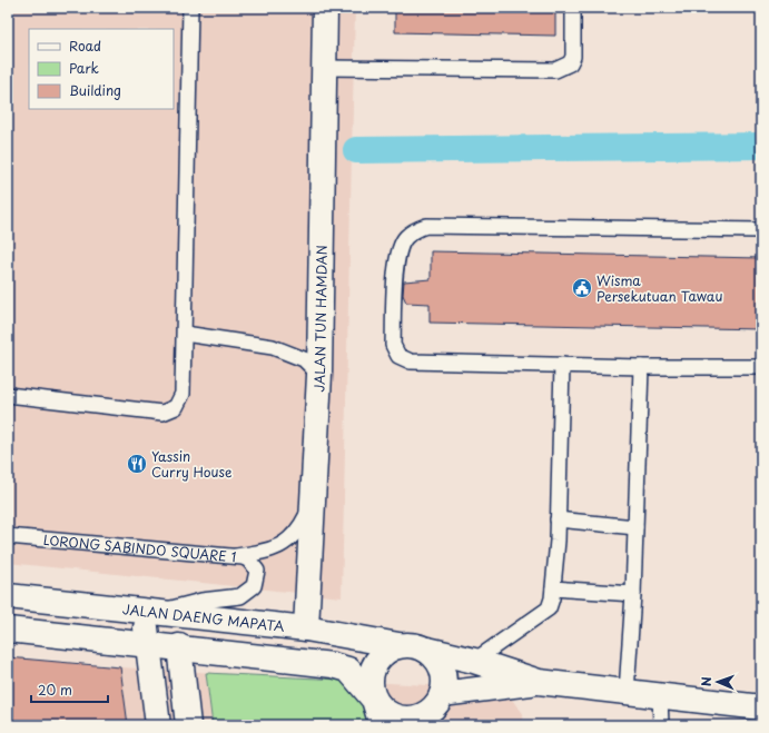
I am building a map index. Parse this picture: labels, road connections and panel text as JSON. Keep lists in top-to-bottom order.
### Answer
{
  "streets": {
    "street": ["JALAN TUN HAMDAN", "JALAN DAENG MAPATA"],
    "lane": ["LORONG SABINDO SQUARE 1"]
  },
  "crossings": [
    ["JALAN TUN HAMDAN", "JALAN DAENG MAPATA"],
    ["LORONG SABINDO SQUARE 1", "JALAN DAENG MAPATA"]
  ],
  "places": {
    "public building": ["Wisma Persekutuan Tawau"],
    "restaurant": ["Yassin Curry House"]
  },
  "legend": ["Road", "Park", "Building"],
  "scale_bar": "20 m",
  "north": "left"
}
